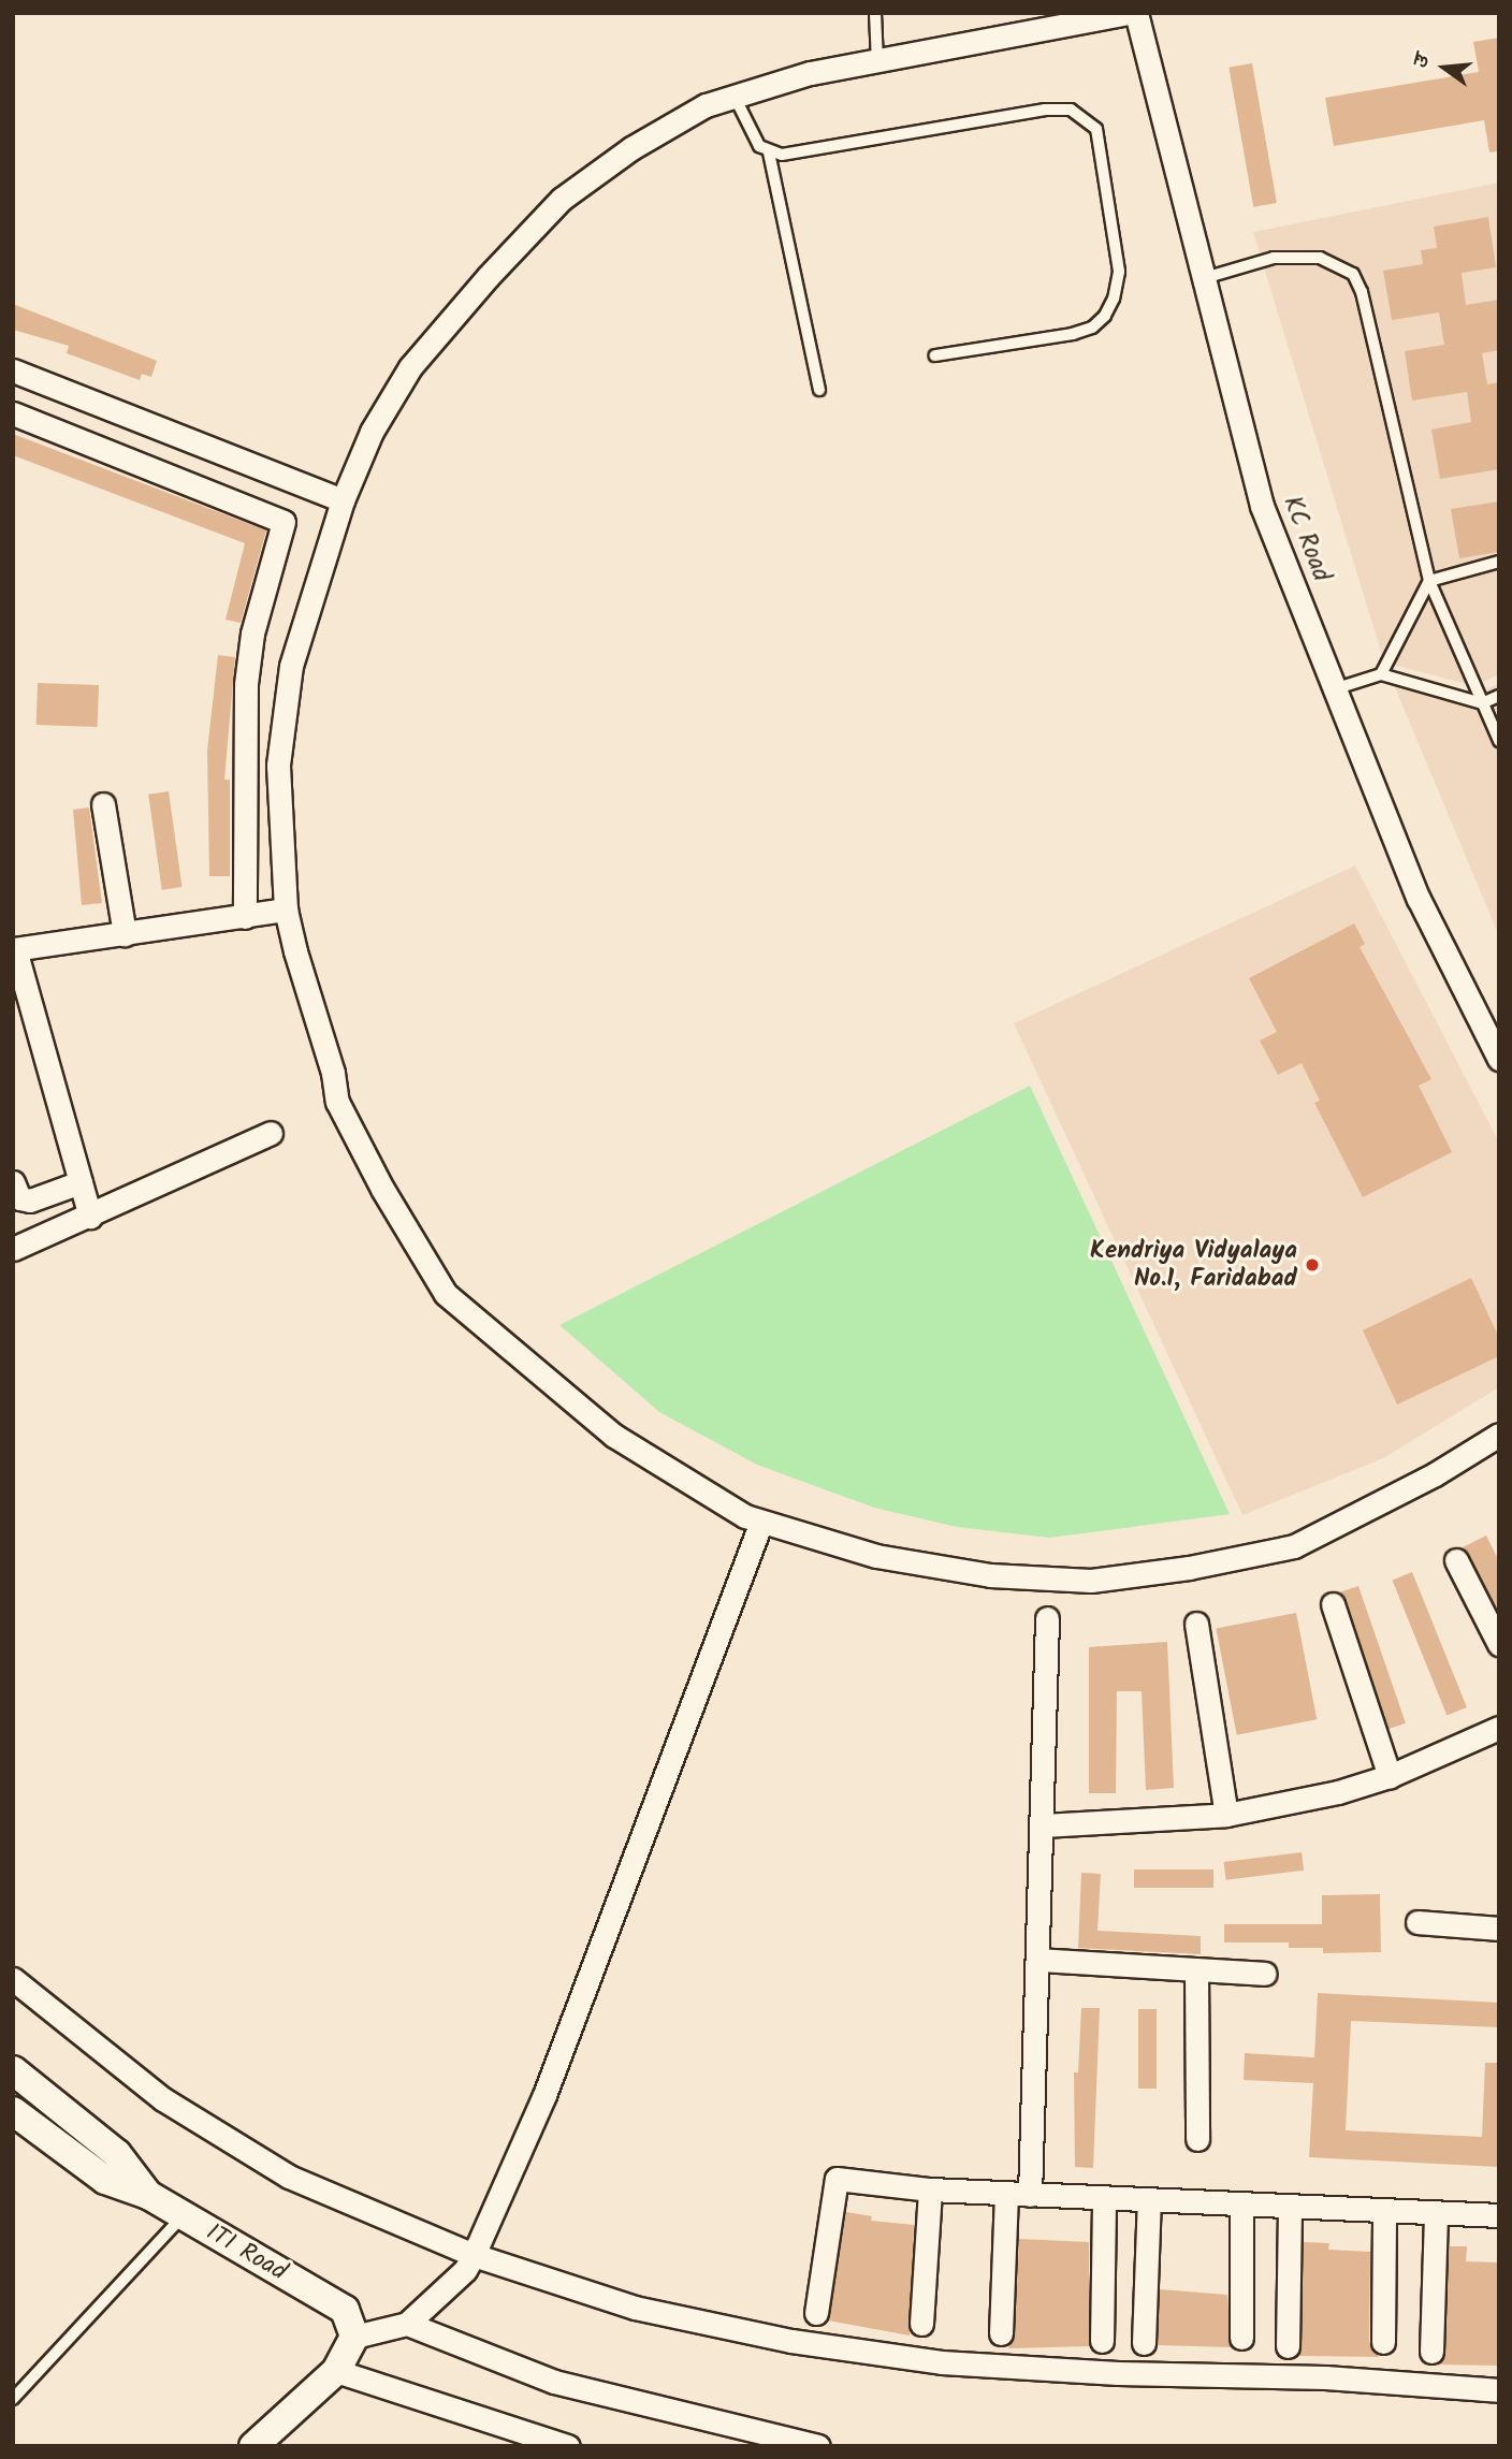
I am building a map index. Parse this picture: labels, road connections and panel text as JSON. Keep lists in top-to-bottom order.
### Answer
{
  "streets": {
    "street": ["KC Road", "ITI Road"]
  },
  "places": ["Kendriya Vidyalaya No.1, Faridabad"],
  "north": "left"
}
